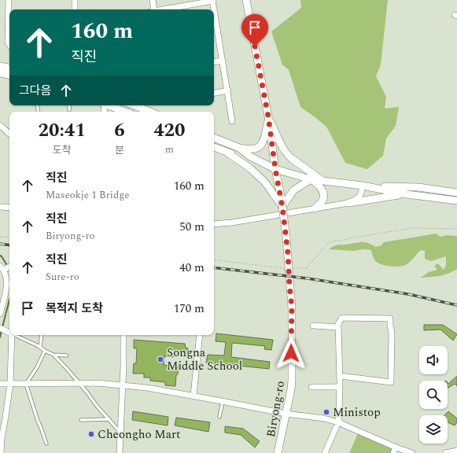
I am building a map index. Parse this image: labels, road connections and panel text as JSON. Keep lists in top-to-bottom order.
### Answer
{
  "streets": {
    "street": ["Biryong-ro"]
  },
  "places": ["Songna Middle School", "Ministop", "Cheongho Mart"],
  "page": {
    "turn": ["160 m", "직진"],
    "then": "그다음",
    "eta": [
      "20:41",
      "도착",
      "6",
      "분",
      "420",
      "m"
    ],
    "list": [
      {
        "name": "직진",
        "note": "Maseokje 1 Bridge",
        "value": "160 m"
      },
      {
        "name": "직진",
        "note": "Biryong-ro",
        "value": "50 m"
      },
      {
        "name": "직진",
        "note": "Sure-ro",
        "value": "40 m"
      },
      {
        "name": "목적지 도착",
        "value": "170 m"
      }
    ]
  }
}
